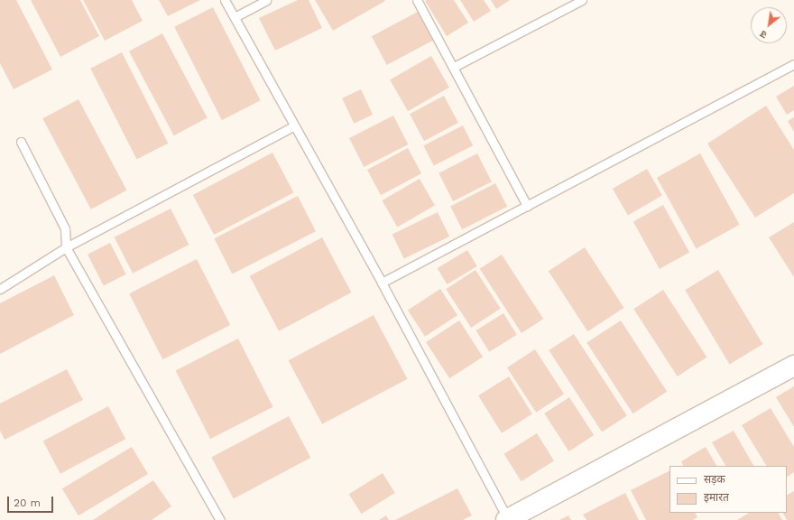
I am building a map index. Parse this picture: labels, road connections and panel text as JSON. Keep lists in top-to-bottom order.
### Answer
{
  "legend": ["सड़क", "इमारत"],
  "scale_bar": "20 m",
  "north": "bottom left"
}
